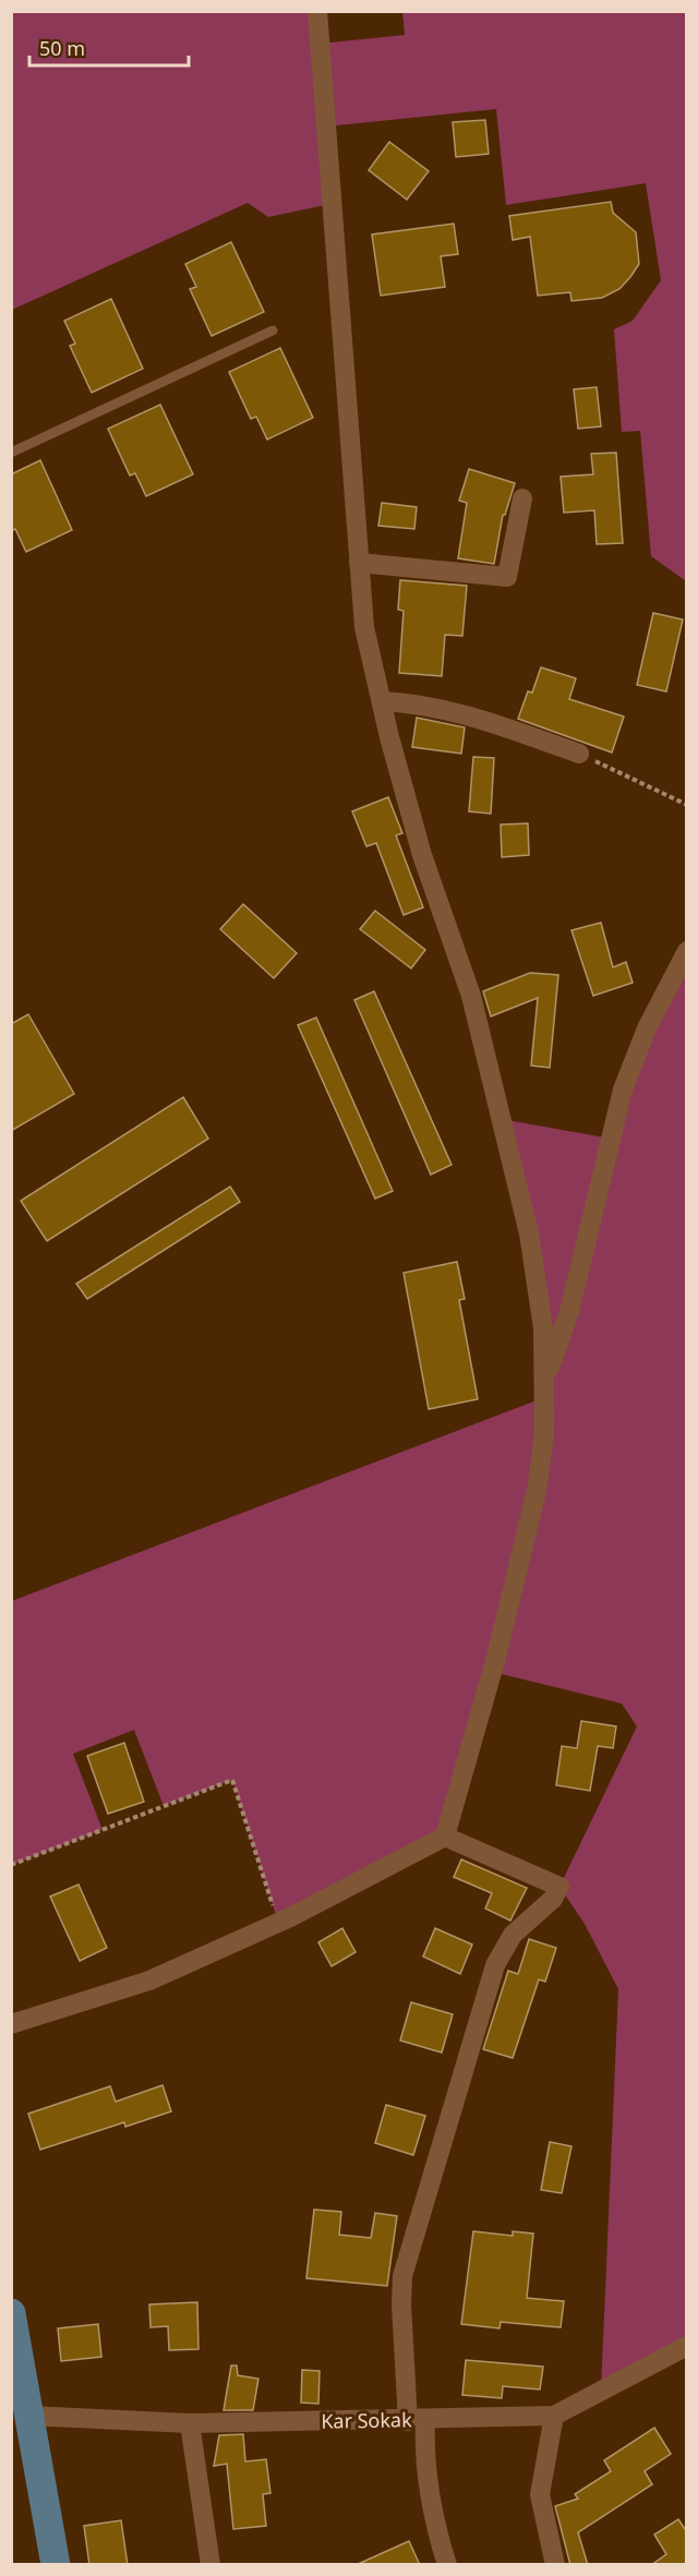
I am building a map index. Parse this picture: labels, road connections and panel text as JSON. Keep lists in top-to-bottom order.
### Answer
{
  "streets": {
    "street": ["Kar Sokak"]
  },
  "scale_bar": "50 m"
}
